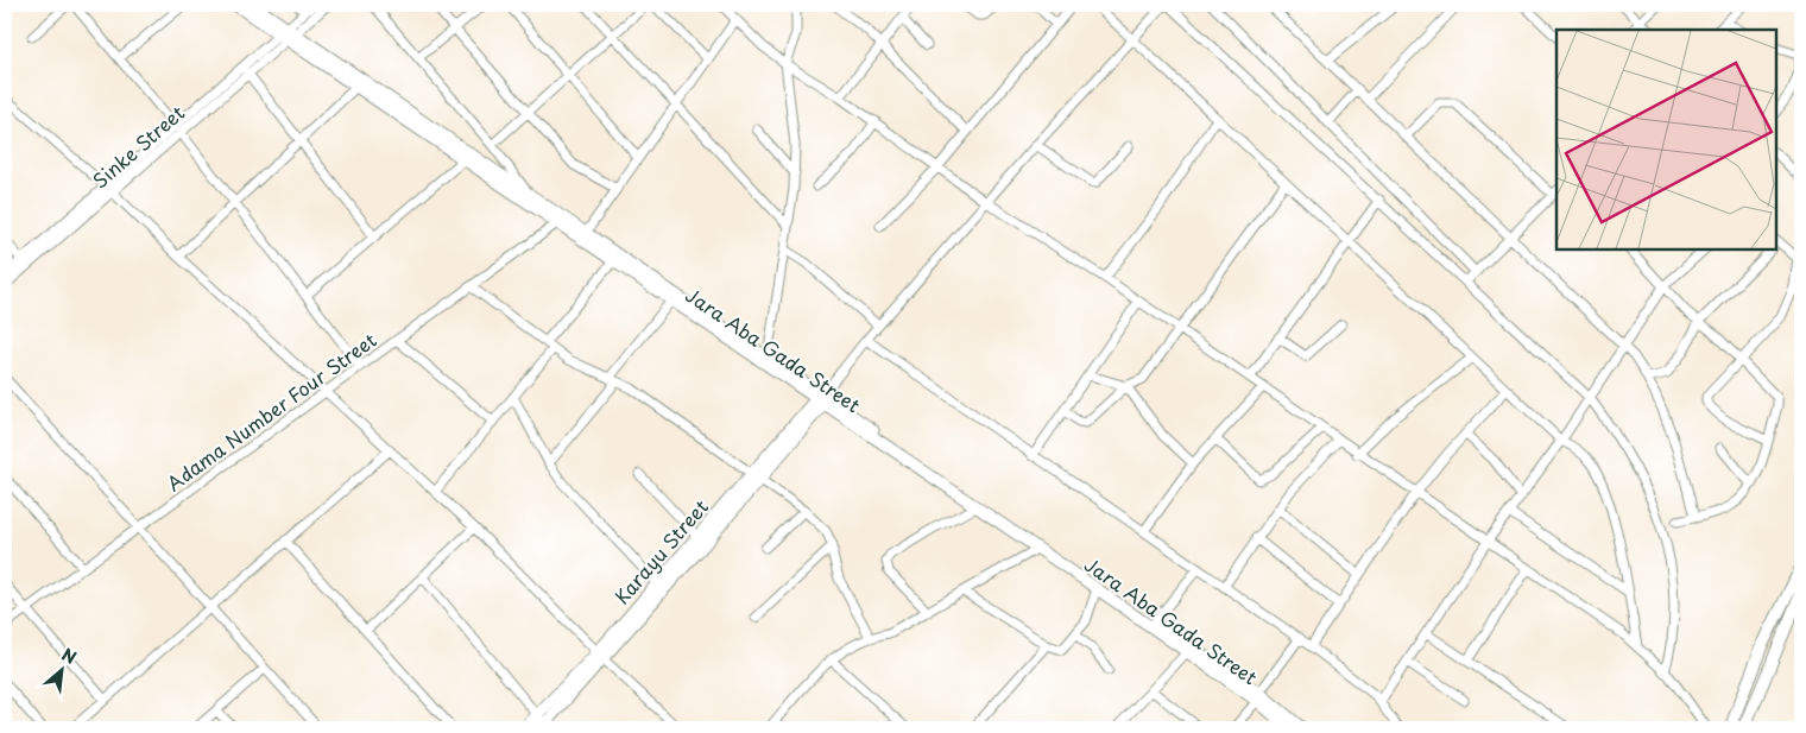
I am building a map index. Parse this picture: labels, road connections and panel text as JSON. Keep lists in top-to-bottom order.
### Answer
{
  "streets": {
    "main road": ["Jara Aba Gada Street", "Karayu Street"],
    "street": ["Sinke Street", "Adama Number Four Street"]
  },
  "crossings": [
    ["Sinke Street", "Jara Aba Gada Street"],
    ["Jara Aba Gada Street", "Adama Number Four Street"],
    ["Jara Aba Gada Street", "Karayu Street"]
  ],
  "north": "top right"
}
